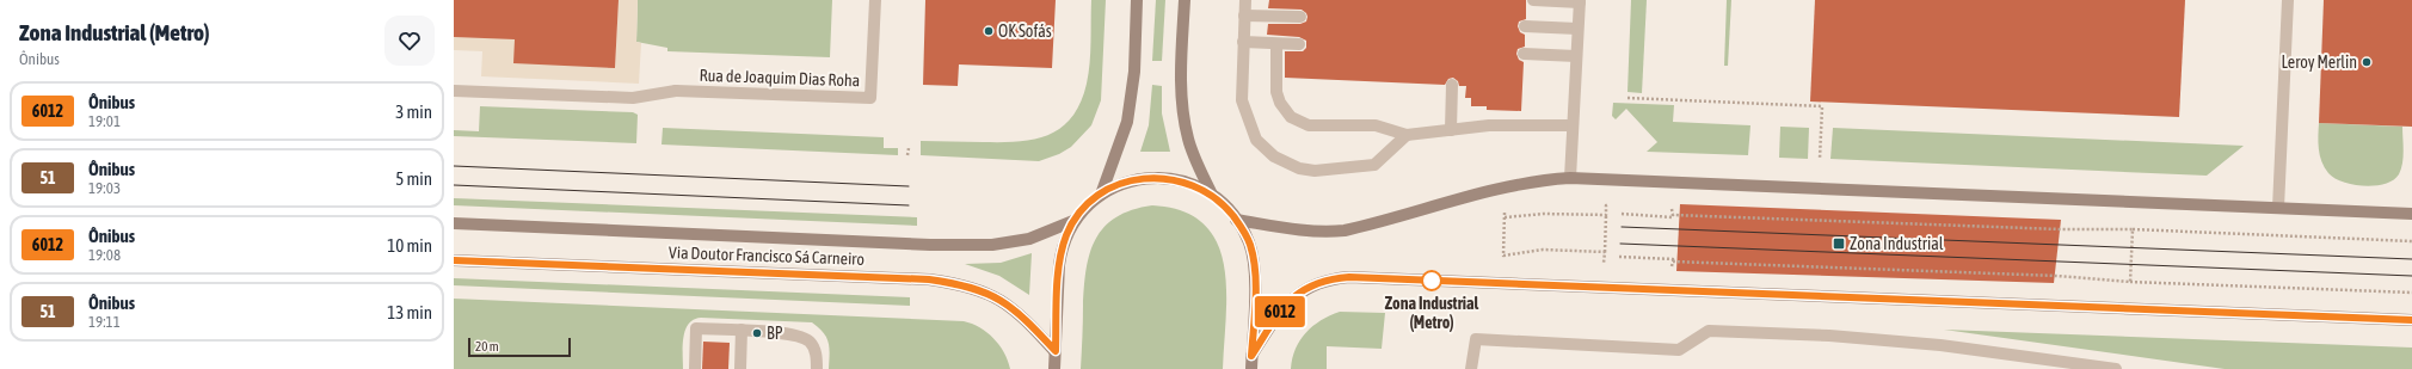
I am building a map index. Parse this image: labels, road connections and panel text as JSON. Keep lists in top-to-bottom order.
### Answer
{
  "streets": {
    "main road": ["Via Doutor Francisco Sá Carneiro"],
    "street": ["Rua de Joaquim Dias Roha"]
  },
  "places": {
    "other": [
      "OK Sofás",
      "Leroy Merlin",
      "Zona Industrial (Metro)",
      "BP"
    ],
    "transit": ["Zona Industrial"]
  },
  "lines": ["bus line 6012"],
  "scale_bar": "20 m",
  "page": {
    "heading": ["Zona Industrial (Metro)", "Ônibus"],
    "on_map": "6012",
    "list": [
      {
        "mark": "6012",
        "name": "Ônibus",
        "note": "19:01",
        "value": "3 min"
      },
      {
        "mark": "51",
        "name": "Ônibus",
        "note": "19:03",
        "value": "5 min"
      },
      {
        "mark": "6012",
        "name": "Ônibus",
        "note": "19:08",
        "value": "10 min"
      },
      {
        "mark": "51",
        "name": "Ônibus",
        "note": "19:11",
        "value": "13 min"
      }
    ],
    "scale": "20 m"
  }
}
